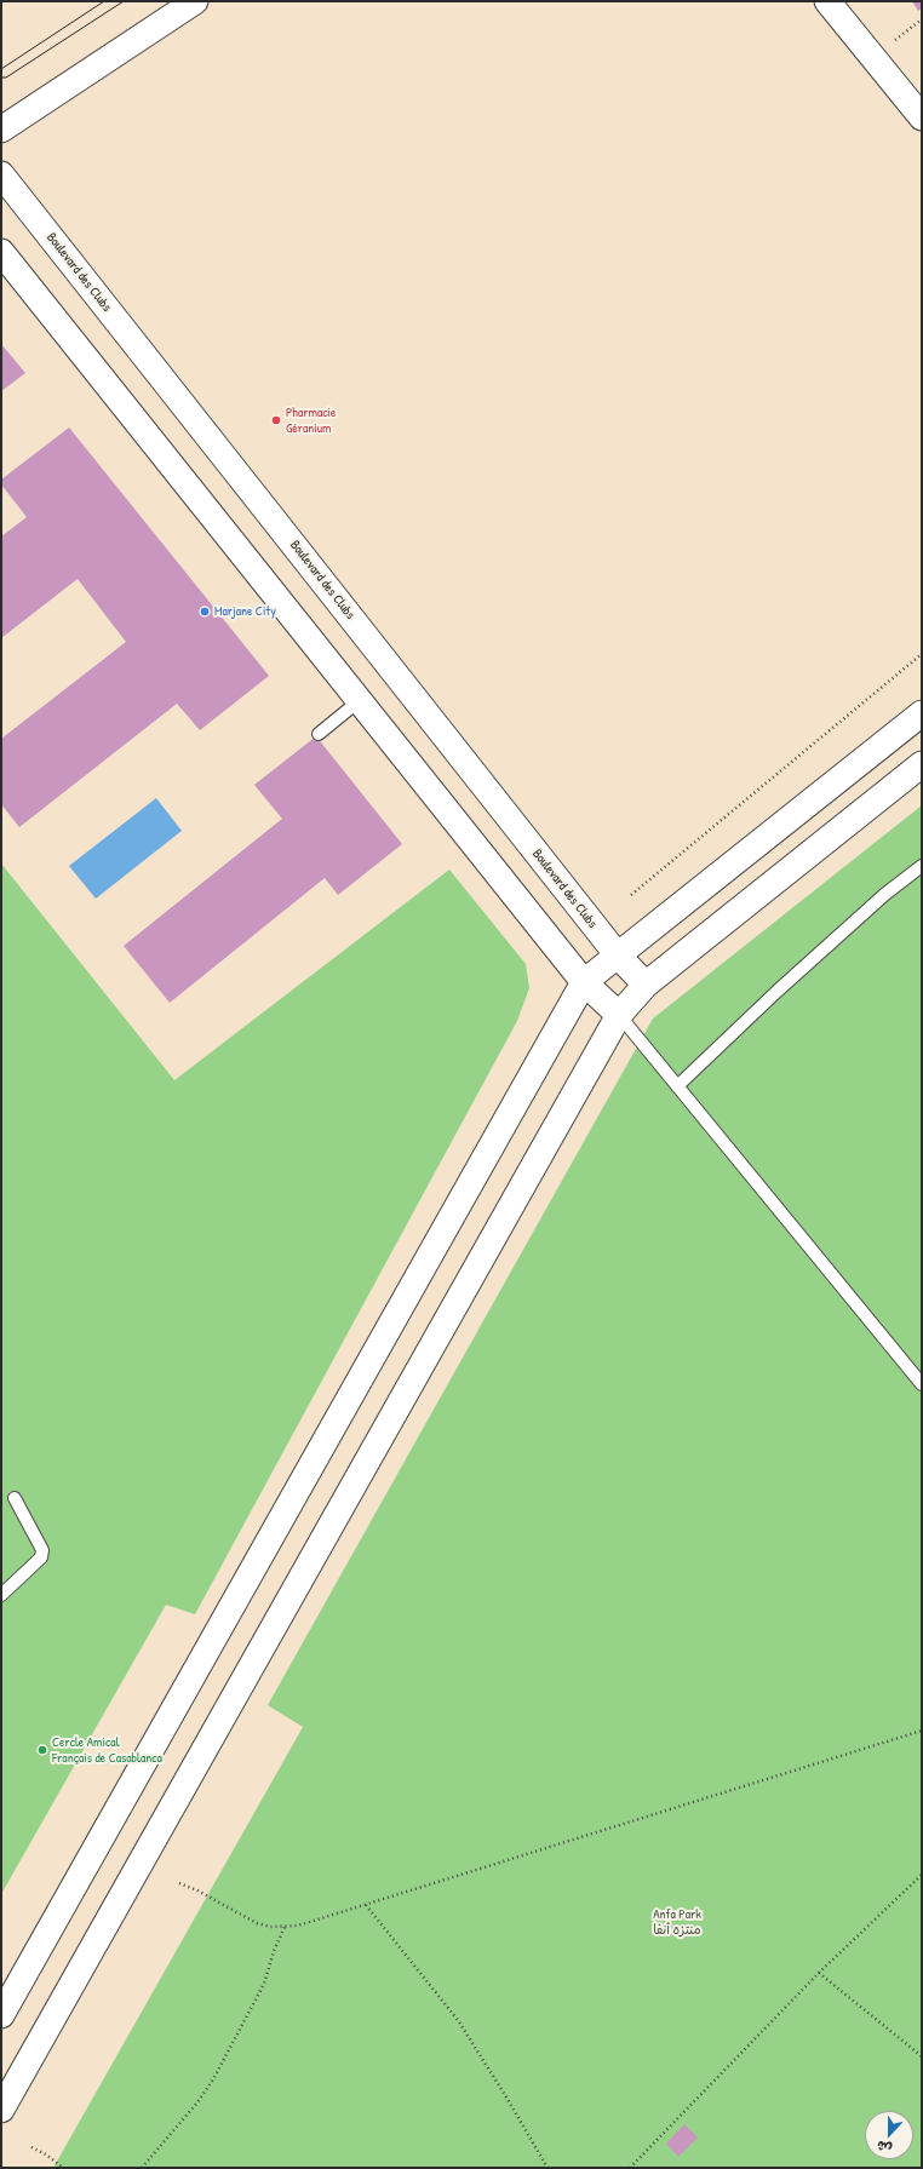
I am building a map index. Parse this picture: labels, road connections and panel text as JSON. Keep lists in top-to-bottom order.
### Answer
{
  "streets": {
    "street": ["Boulevard des Clubs"]
  },
  "parks": ["Anfa Park منتزه أنفا"],
  "places": ["Pharmacie Géranium", "Marjane City", "Cercle Amical Français de Casablanca"],
  "north": "bottom"
}
